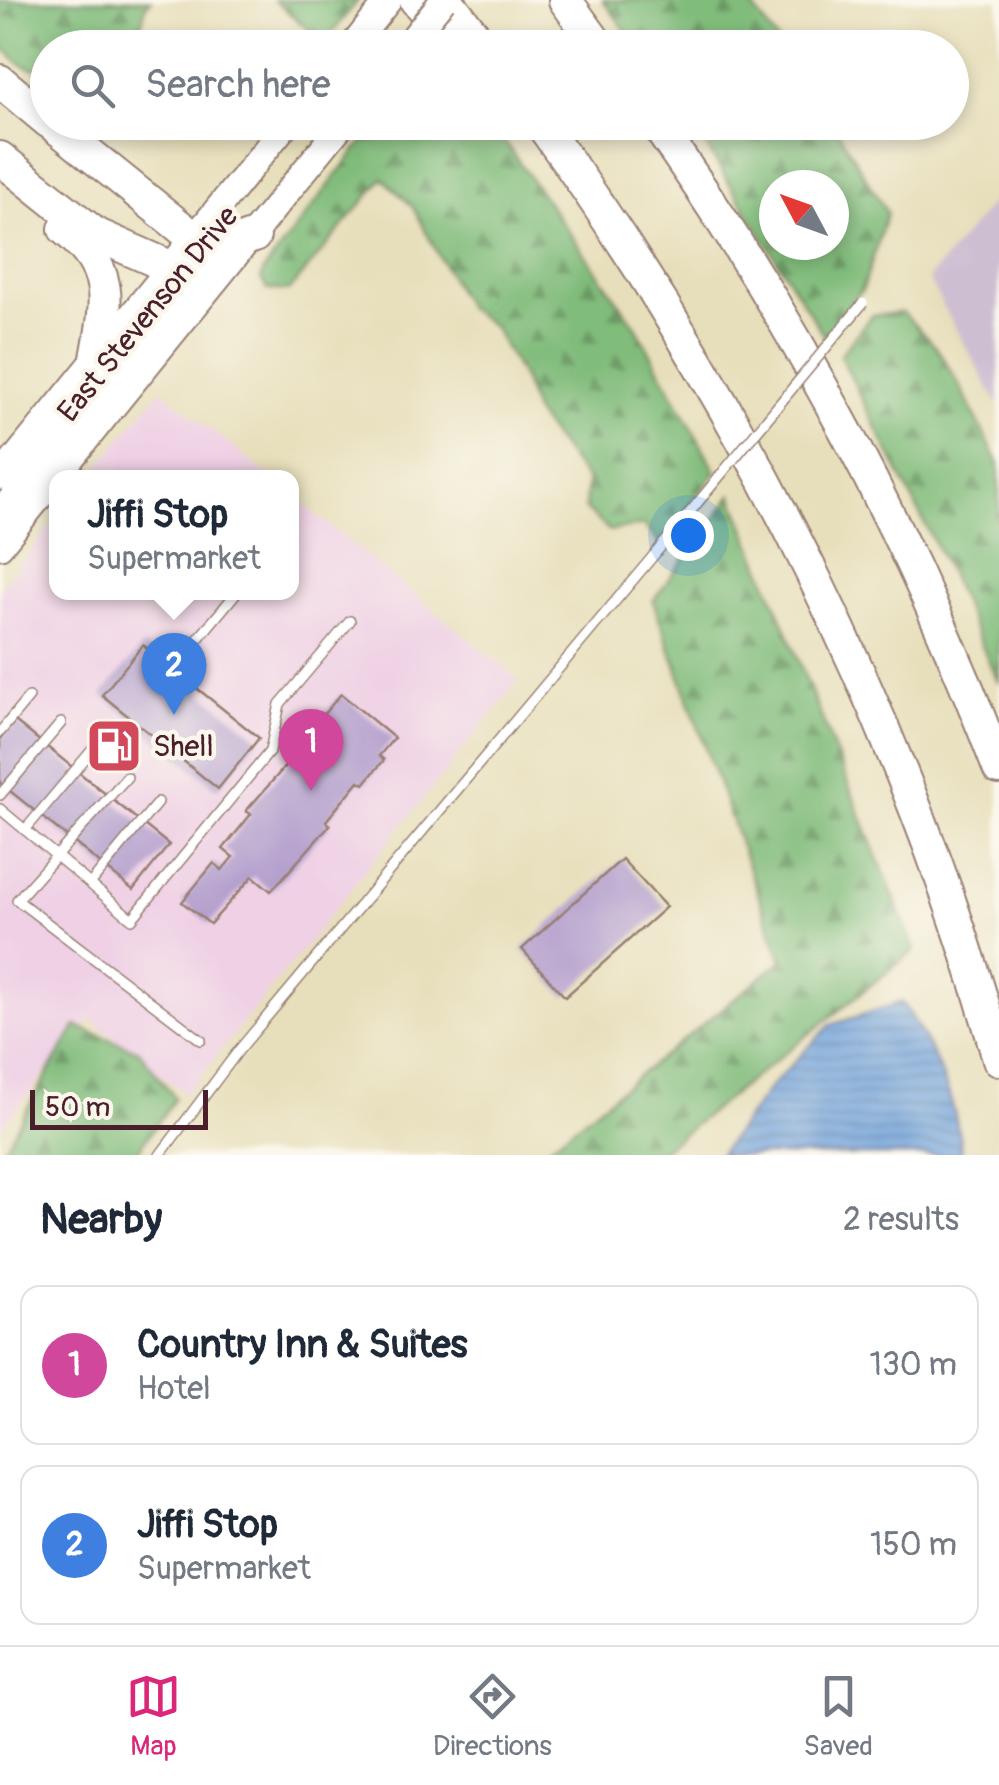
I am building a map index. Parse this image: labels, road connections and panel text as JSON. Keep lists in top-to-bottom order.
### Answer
{
  "streets": {
    "main road": ["East Stevenson Drive"]
  },
  "places": {
    "fuel station": ["Shell"]
  },
  "scale_bar": "50 m",
  "north": "top left",
  "page": {
    "search": "Search here",
    "popup": ["Jiffi Stop", "Supermarket"],
    "pins": ["2", "1"],
    "scale": "50 m",
    "heading": ["Nearby", "2 results"],
    "list": [
      {
        "mark": "1",
        "name": "Country Inn & Suites",
        "note": "Hotel",
        "value": "130 m"
      },
      {
        "mark": "2",
        "name": "Jiffi Stop",
        "note": "Supermarket",
        "value": "150 m"
      }
    ],
    "nav": ["Map", "Directions", "Saved"]
  }
}
